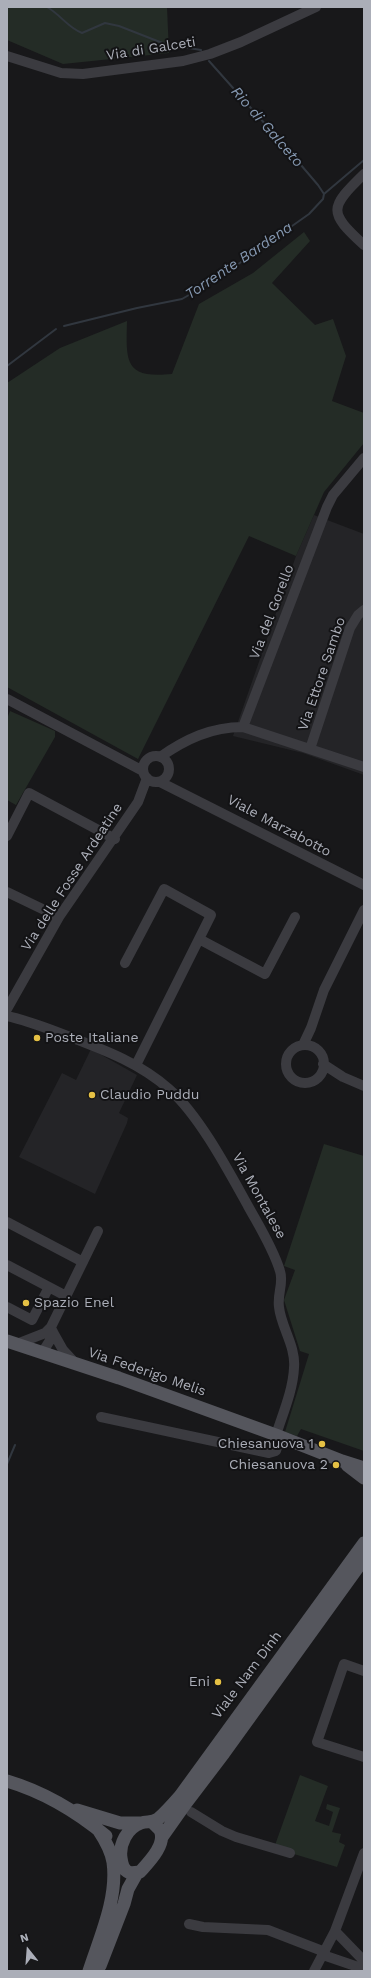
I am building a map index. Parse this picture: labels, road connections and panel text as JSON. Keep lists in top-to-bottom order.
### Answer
{
  "streets": {
    "main road": ["Via Federigo Melis", "Viale Nam Dinh"],
    "street": [
      "Via di Galceti",
      "Via del Gorello",
      "Via Ettore Sambo",
      "Viale Marzabotto",
      "Via delle Fosse Ardeatine",
      "Via Montalese"
    ]
  },
  "crossings": [
    ["Viale Marzabotto", "Via delle Fosse Ardeatine"],
    ["Via Montalese", "Via Federigo Melis"]
  ],
  "water": ["Rio di Galceto", "Torrente Bardena"],
  "places": [
    "Poste Italiane",
    "Claudio Puddu",
    "Spazio Enel",
    "Chiesanuova 1",
    "Chiesanuova 2",
    "Eni"
  ],
  "north": "top"
}
